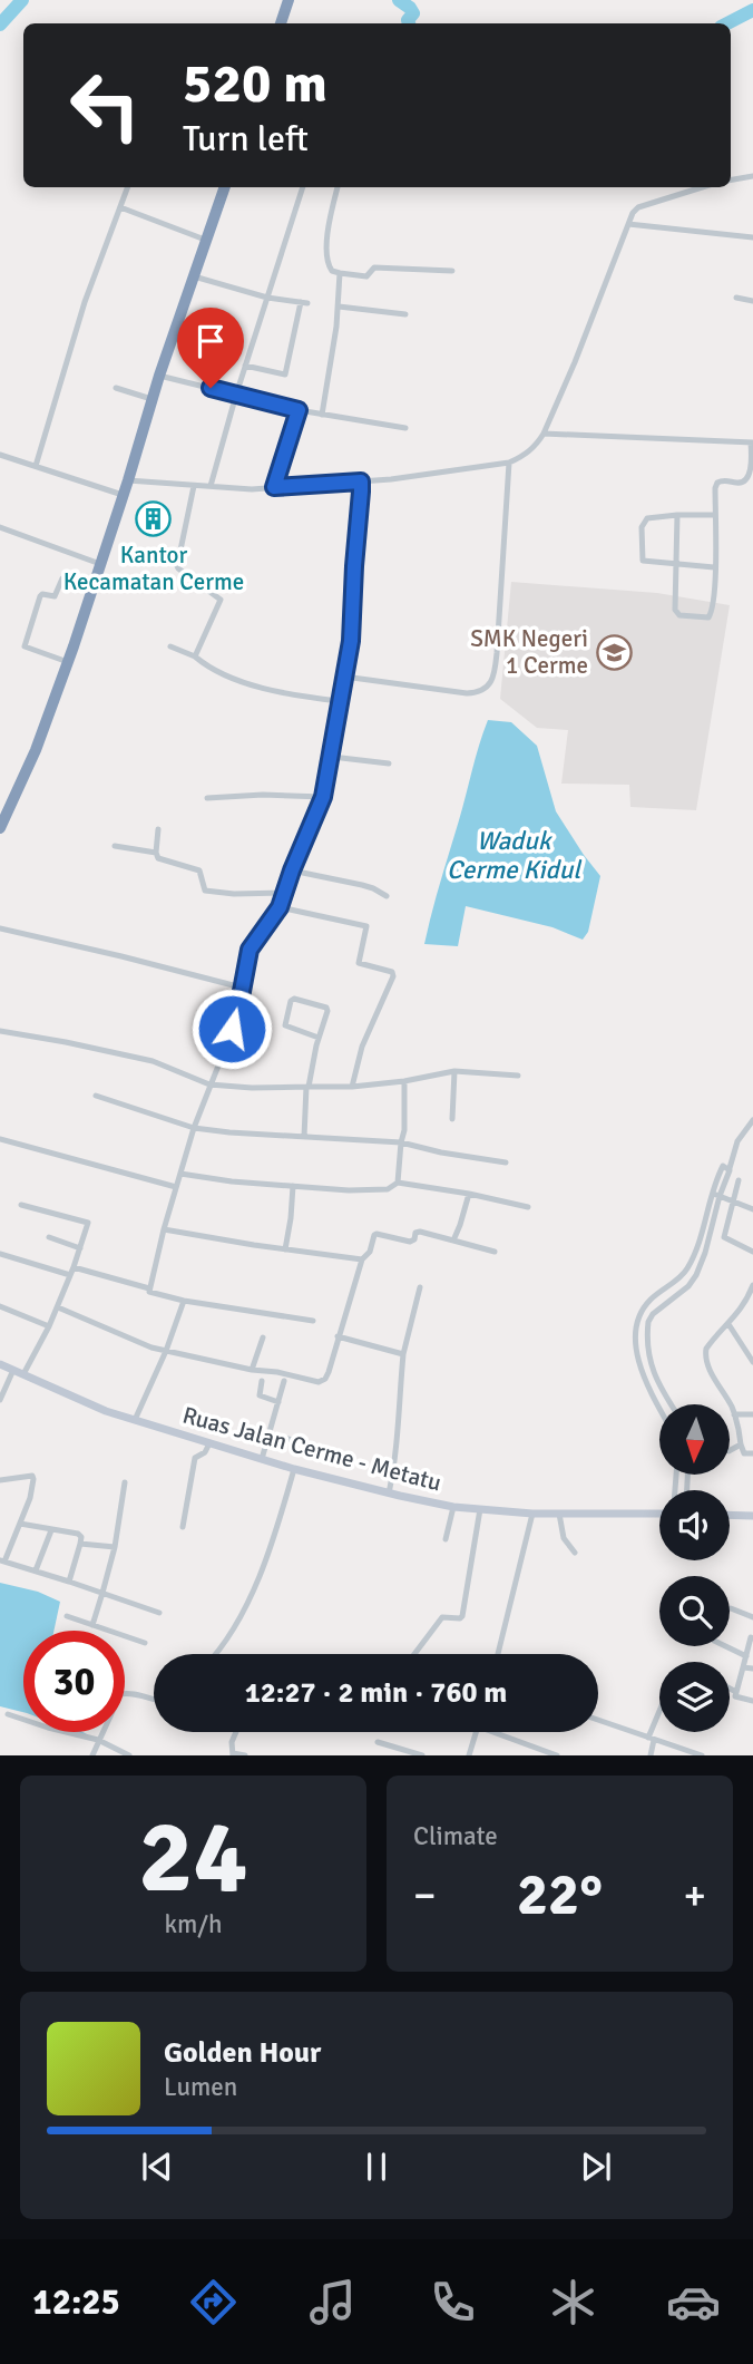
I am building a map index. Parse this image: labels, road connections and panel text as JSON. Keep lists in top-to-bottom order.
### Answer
{
  "streets": {
    "main road": ["Ruas Jalan Cerme - Metatu"]
  },
  "water": ["Waduk Cerme Kidul"],
  "places": {
    "building": ["Kantor Kecamatan Cerme"],
    "school or university": ["SMK Negeri 1 Cerme"]
  },
  "north": "bottom",
  "page": {
    "turn": ["520 m", "Turn left"],
    "limit": "30",
    "trip": "12:27 · 2 min · 760 m",
    "tile": [
      ["24", "km/h"],
      "Climate"
    ],
    "heat": ["−", "22°", "+"],
    "song": ["Golden Hour", "Lumen"],
    "tabs": "12:25"
  }
}
